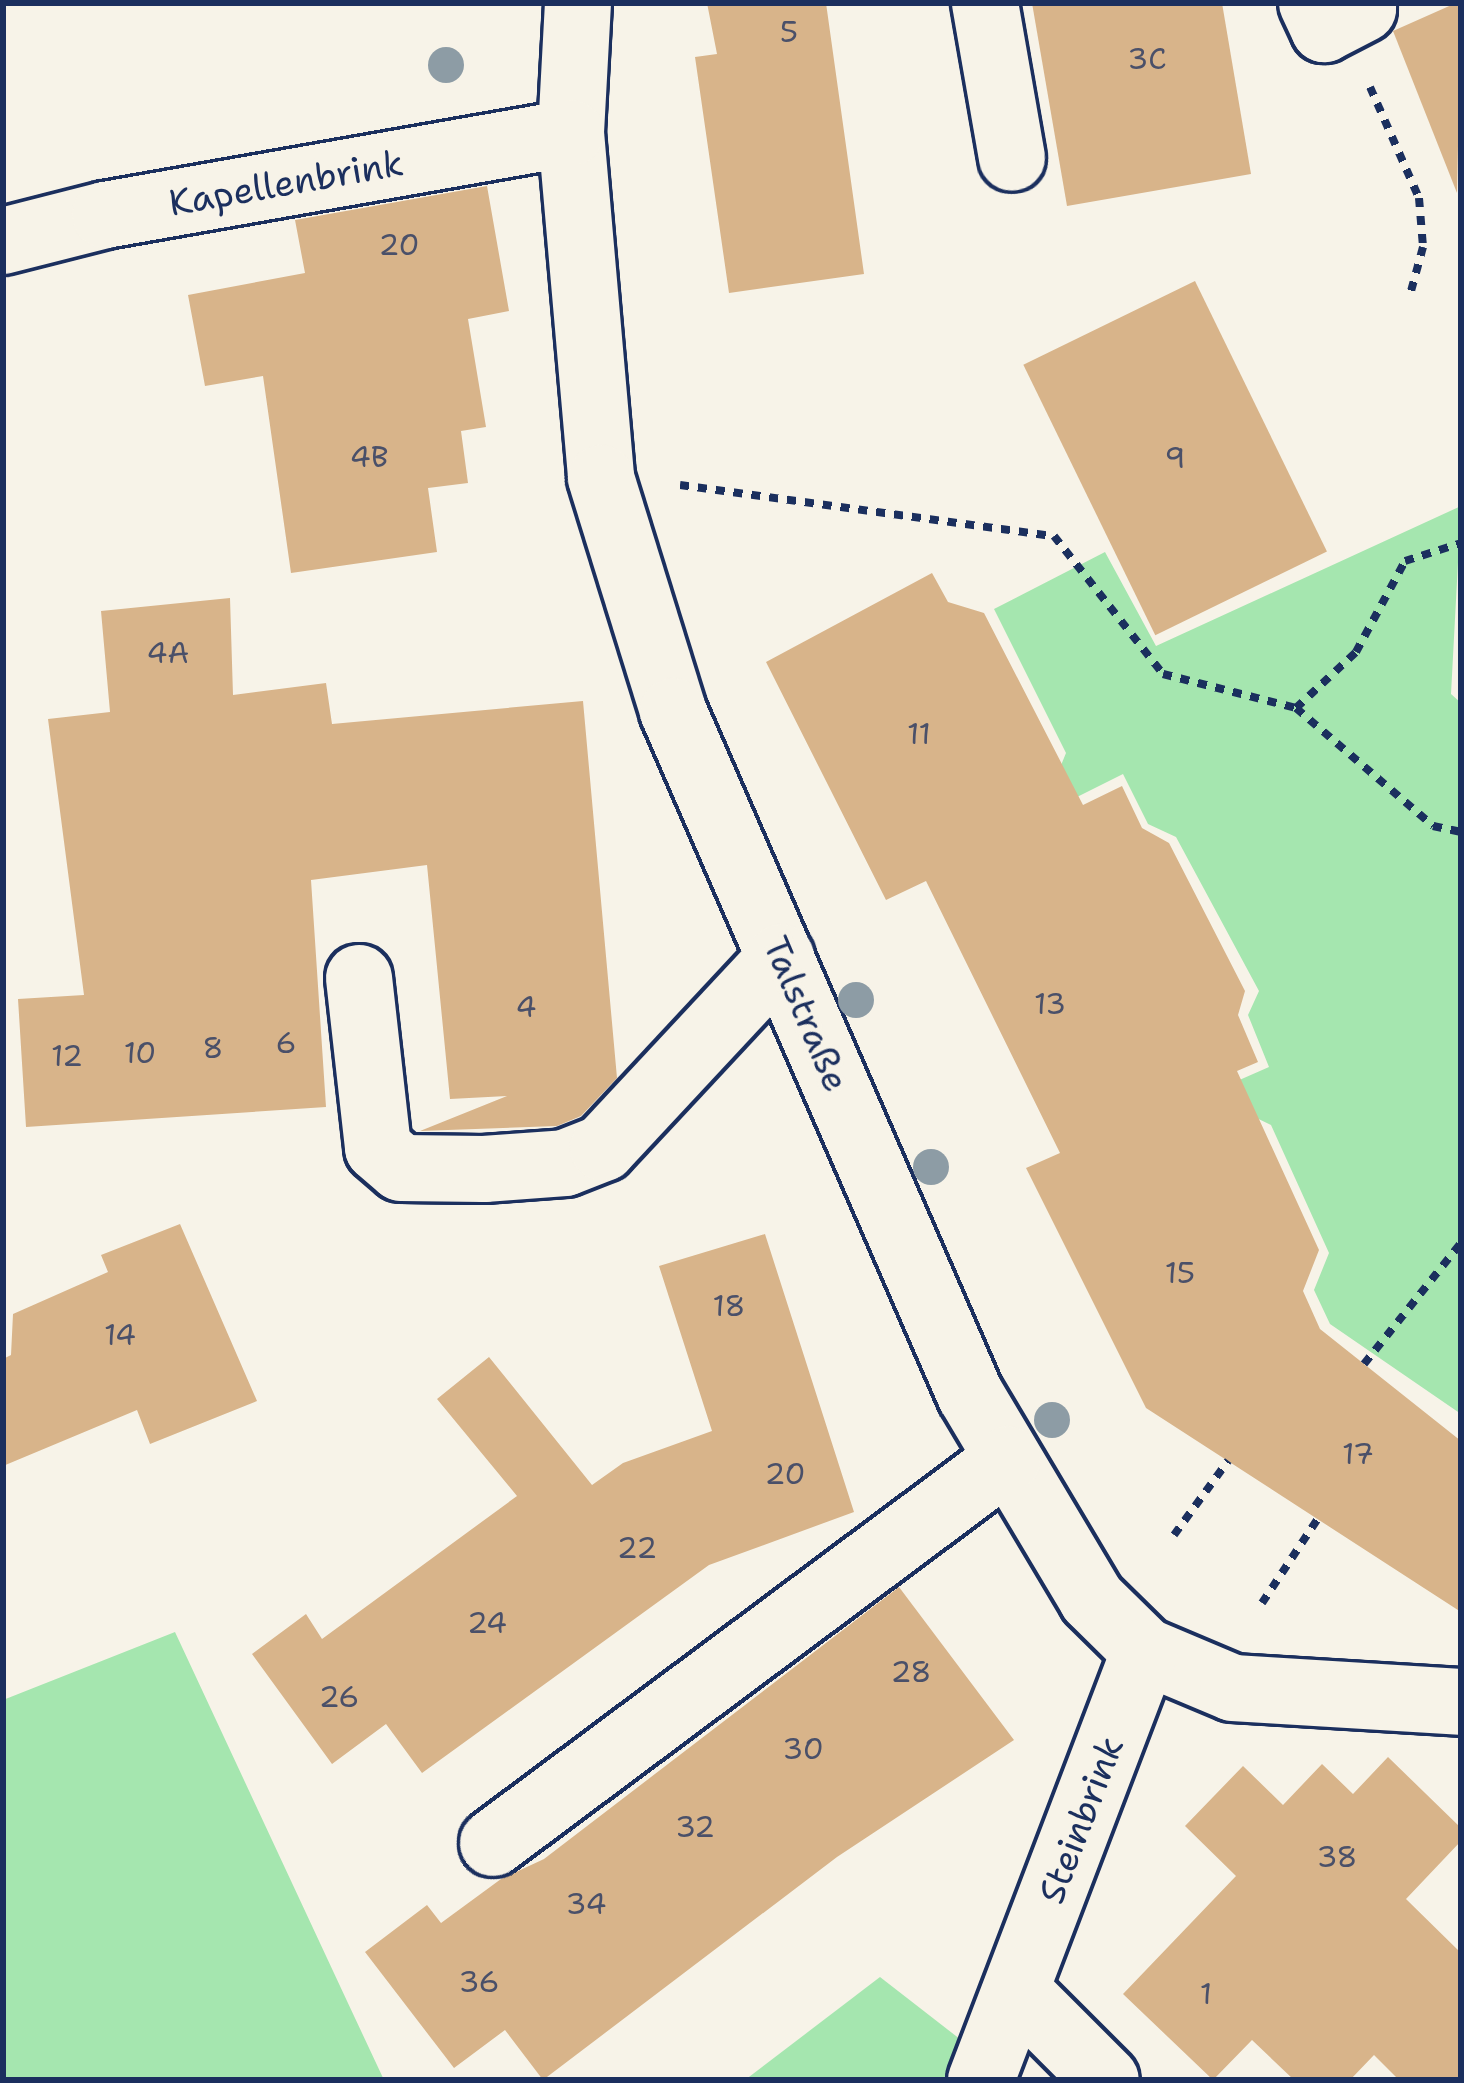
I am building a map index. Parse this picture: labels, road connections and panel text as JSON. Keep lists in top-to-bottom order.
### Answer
{
  "streets": {
    "street": ["Kapellenbrink", "Talstraße", "Steinbrink"]
  },
  "crossings": [
    ["Kapellenbrink", "Talstraße"],
    ["Talstraße", "Steinbrink"]
  ],
  "house_numbers": [
    "5",
    "3C",
    "20",
    "4B",
    "9",
    "4A",
    "11",
    "13",
    "4",
    "6",
    "8",
    "10",
    "12",
    "15",
    "18",
    "14",
    "17",
    "20",
    "22",
    "24",
    "28",
    "26",
    "30",
    "32",
    "38",
    "34",
    "36",
    "1"
  ]
}
